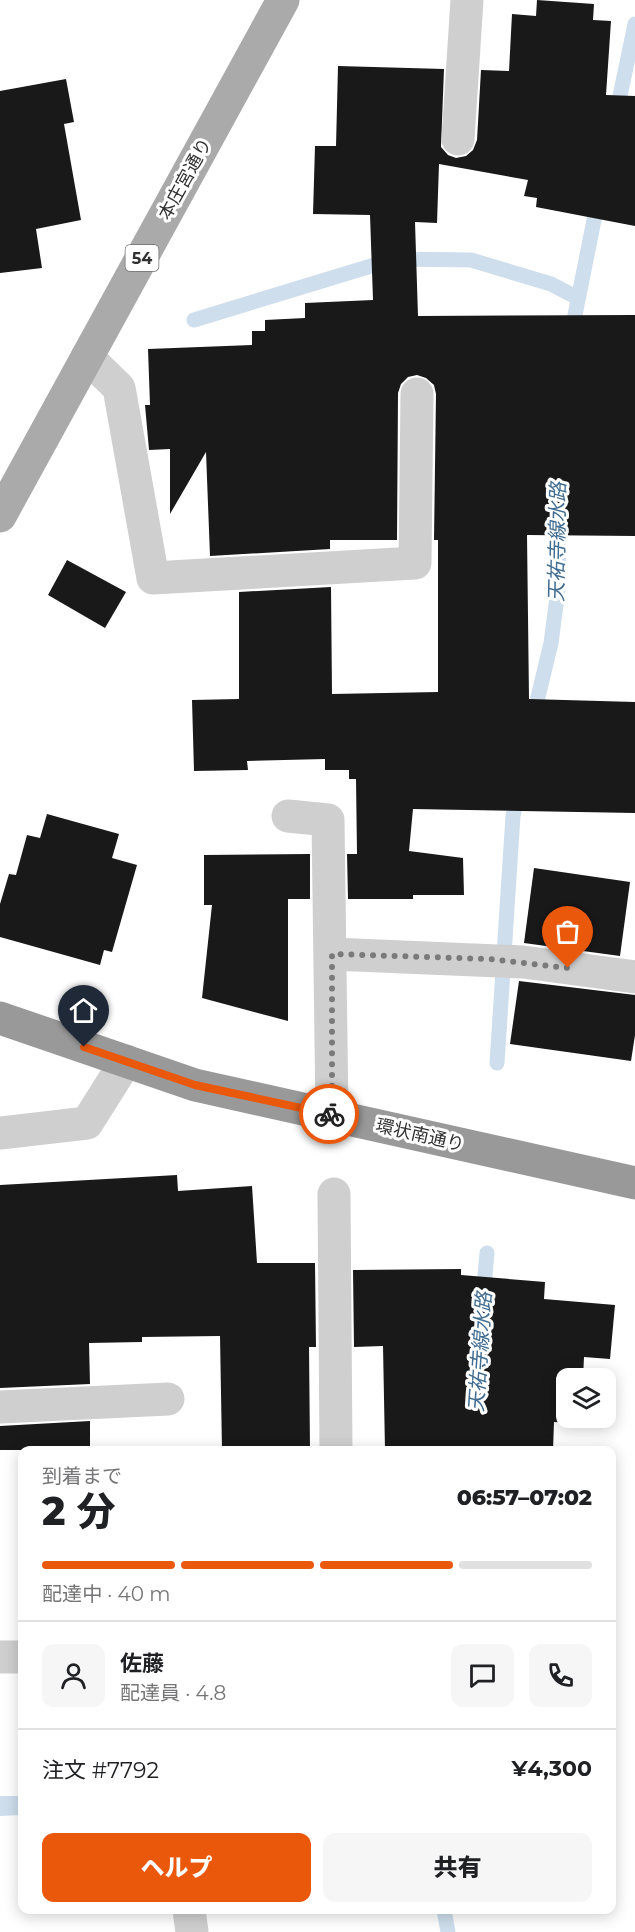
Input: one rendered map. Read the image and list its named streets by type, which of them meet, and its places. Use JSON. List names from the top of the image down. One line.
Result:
{"streets":{"highway":["環状南通り"],"main road":["本庄宮通り","54"]},"water":["天祐寺線水路"],"page":{"heading":["2 分","到着まで","06:57–07:02"],"panel":["佐藤","配達員 · 4.8","注文 #7792","¥4,300"],"bar":"配達中 · 40 m","buttons":["ヘルプ","共有"]}}
